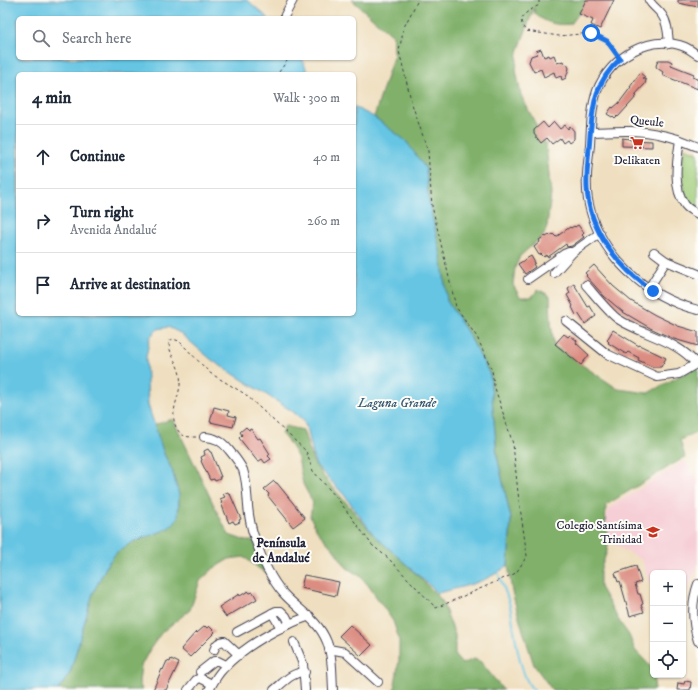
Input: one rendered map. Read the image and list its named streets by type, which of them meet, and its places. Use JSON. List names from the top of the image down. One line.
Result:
{"streets":{"street":["Queule"]},"districts":["Península de Andalué"],"water":["Laguna Grande"],"places":{"supermarket":["Delikaten"],"school or university":["Colegio Santísima Trinidad"]},"page":{"search":"Search here","heading":["4 min","Walk · 300 m"],"list":[["Continue","40 m"],["Turn right","Avenida Andalué","260 m"],"Arrive at destination"],"map_buttons":["+","−"]}}
